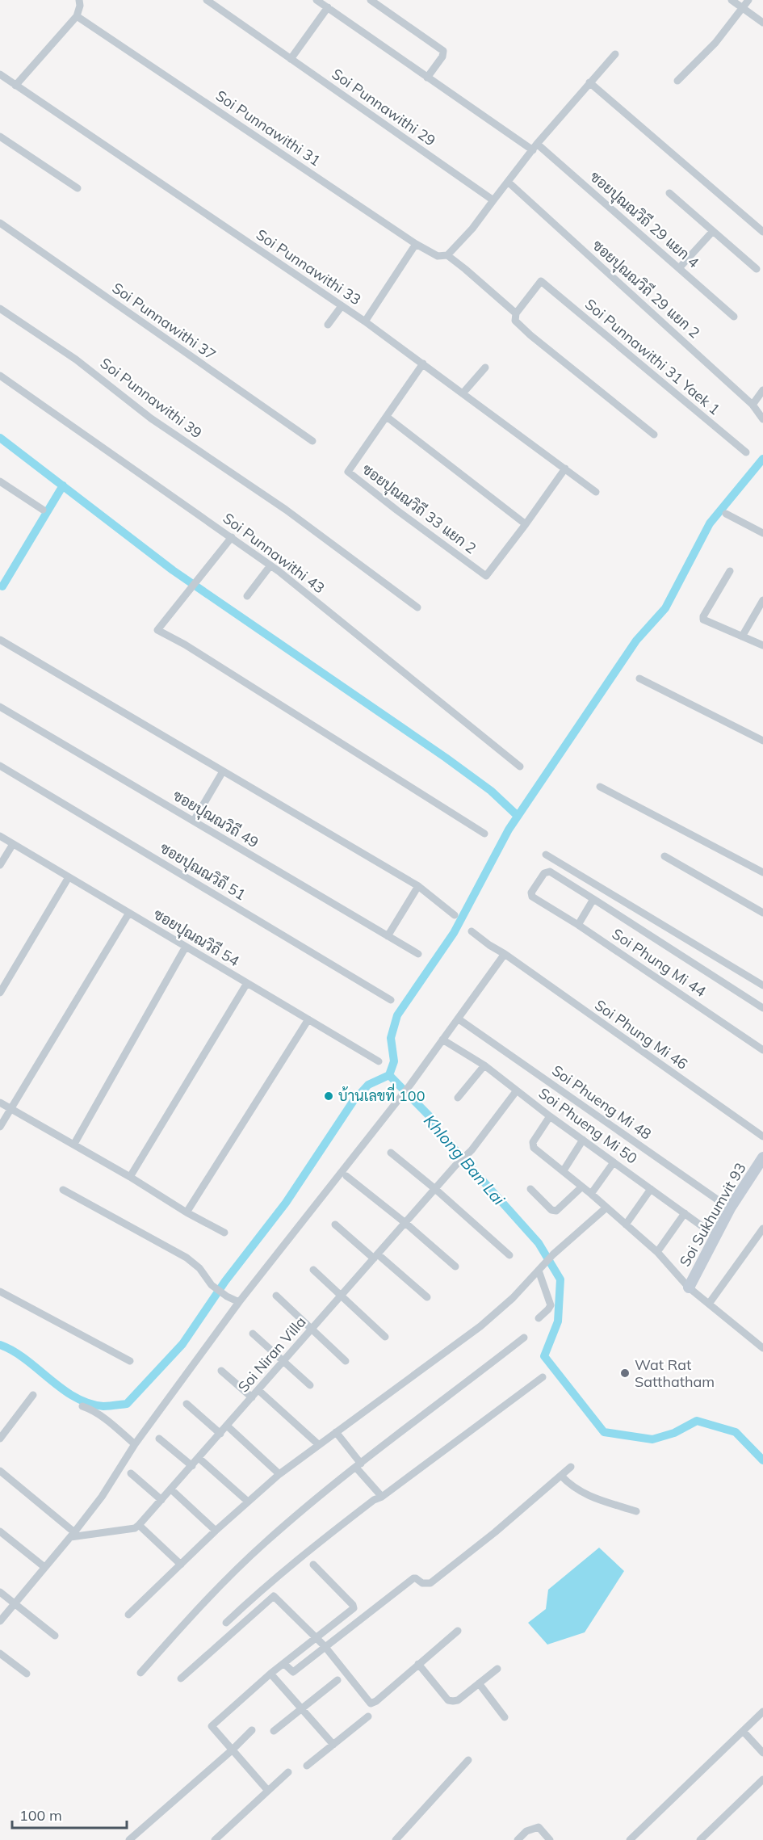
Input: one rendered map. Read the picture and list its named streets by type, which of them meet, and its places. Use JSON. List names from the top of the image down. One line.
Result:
{"streets":{"street":["Soi Punnawithi 29","Soi Punnawithi 31","ซอยปุณณวิถี 29 แยก 4","Soi Punnawithi 33","ซอยปุณณวิถี 29 แยก 2","Soi Punnawithi 37","Soi Punnawithi 31 Yaek 1","Soi Punnawithi 39","ซอยปุณณวิถี 33 แยก 2","Soi Punnawithi 43","ซอยปุณณวิถี 49","ซอยปุณณวิถี 51","ซอยปุณณวิถี 54","Soi Phung Mi 44","Soi Phung Mi 46","Soi Phueng Mi 48","Soi Phueng Mi 50","Soi Sukhumvit 93","Soi Niran Villa"]},"crossings":[["Soi Punnawithi 31","Soi Punnawithi 31 Yaek 1"],["Soi Punnawithi 33","ซอยปุณณวิถี 33 แยก 2"],["Soi Phueng Mi 48","Soi Sukhumvit 93"],["Soi Phueng Mi 50","Soi Sukhumvit 93"],["Soi Phueng Mi 50","Soi Niran Villa"]],"water":["Khlong Ban Lai"],"places":["บ้านเลขที่ 100","Wat Rat Satthatham"],"scale_bar":"100 m"}
